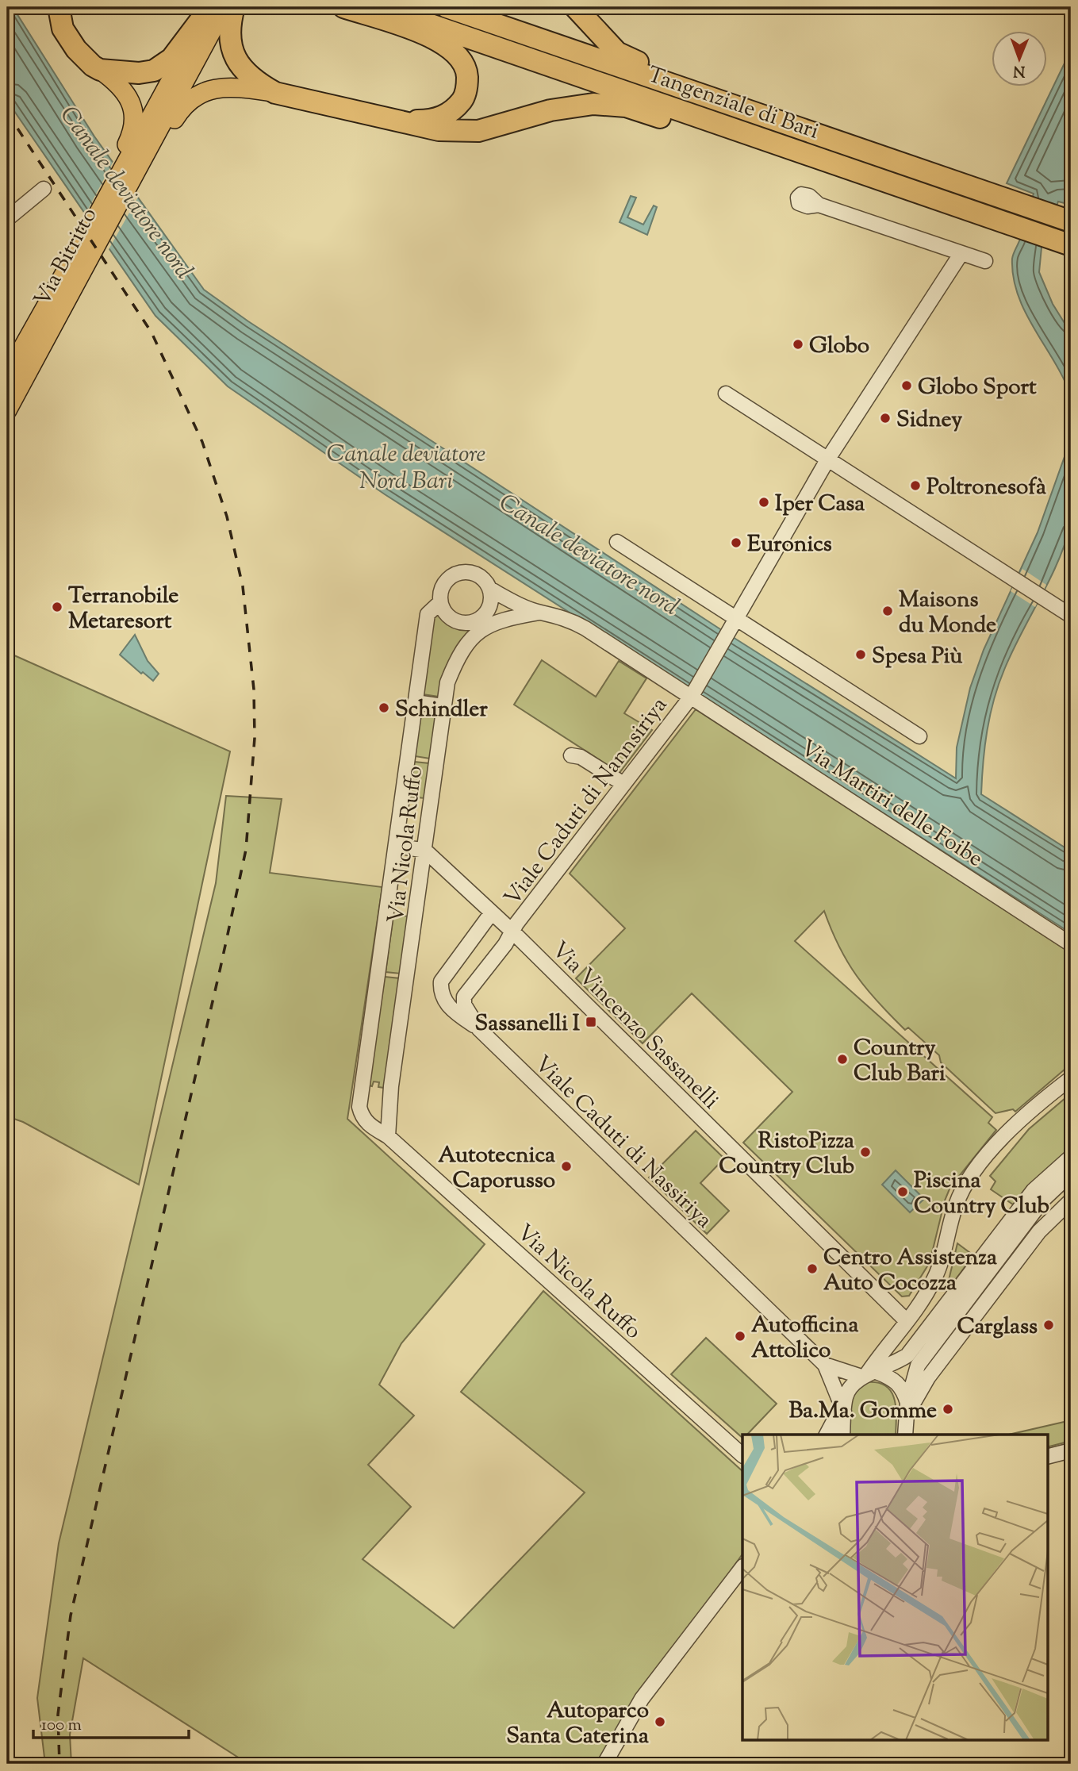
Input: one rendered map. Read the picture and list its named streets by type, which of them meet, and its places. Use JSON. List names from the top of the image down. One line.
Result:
{"streets":{"highway":["Tangenziale di Bari"],"main road":["Via Bitritto"],"street":["Viale Caduti di Nannsiriya","Via Martiri delle Foibe","Via Nicola Ruffo","Via Vincenzo Sassanelli","Viale Caduti di Nassiriya"]},"crossings":[["Viale Caduti di Nannsiriya","Via Martiri delle Foibe"],["Viale Caduti di Nannsiriya","Via Vincenzo Sassanelli"],["Viale Caduti di Nannsiriya","Viale Caduti di Nassiriya"],["Via Martiri delle Foibe","Via Nicola Ruffo"],["Via Nicola Ruffo","Via Vincenzo Sassanelli"],["Via Vincenzo Sassanelli","Viale Caduti di Nassiriya"]],"water":["Canale deviatore nord","Canale deviatore Nord Bari"],"places":{"other":["Globo","Globo Sport","Sidney","Poltronesofà","Iper Casa","Euronics","Terranobile Metaresort","Maisons du Monde","Spesa Più","Schindler","Country Club Bari","RistoPizza Country Club","Autotecnica Caporusso","Piscina Country Club","Centro Assistenza Auto Cocozza","Carglass","Autofficina Attolico","Ba.Ma. Gomme","Autoparco Santa Caterina"],"transit":["Sassanelli I"]},"scale_bar":"100 m","north":"bottom"}
